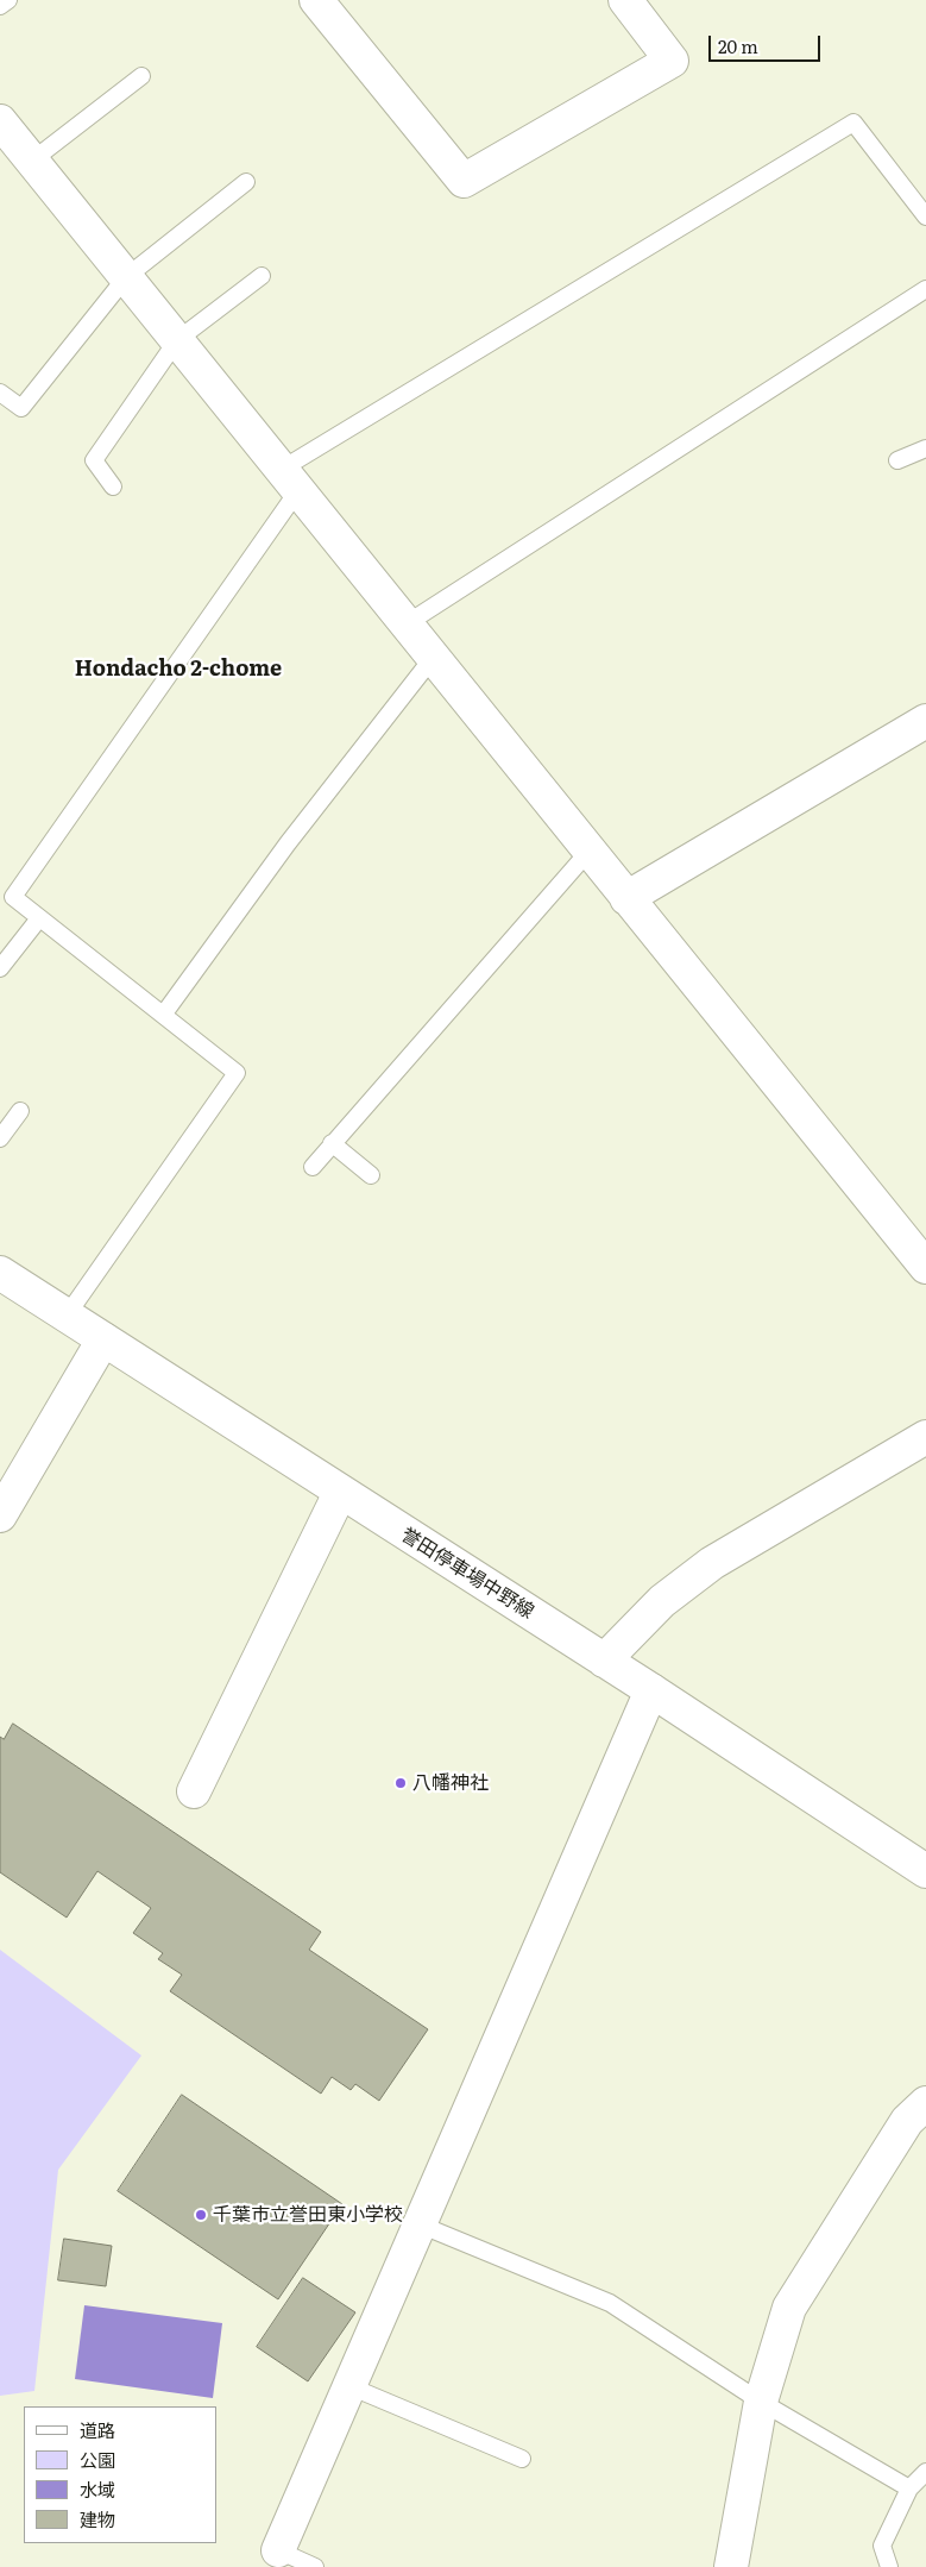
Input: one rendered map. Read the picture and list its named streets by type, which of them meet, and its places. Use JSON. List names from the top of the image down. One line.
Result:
{"streets":{"street":["誉田停車場中野線"]},"districts":["Hondacho 2-chome"],"places":["八幡神社","千葉市立誉田東小学校"],"legend":["道路","公園","水域","建物"],"scale_bar":"20 m"}
